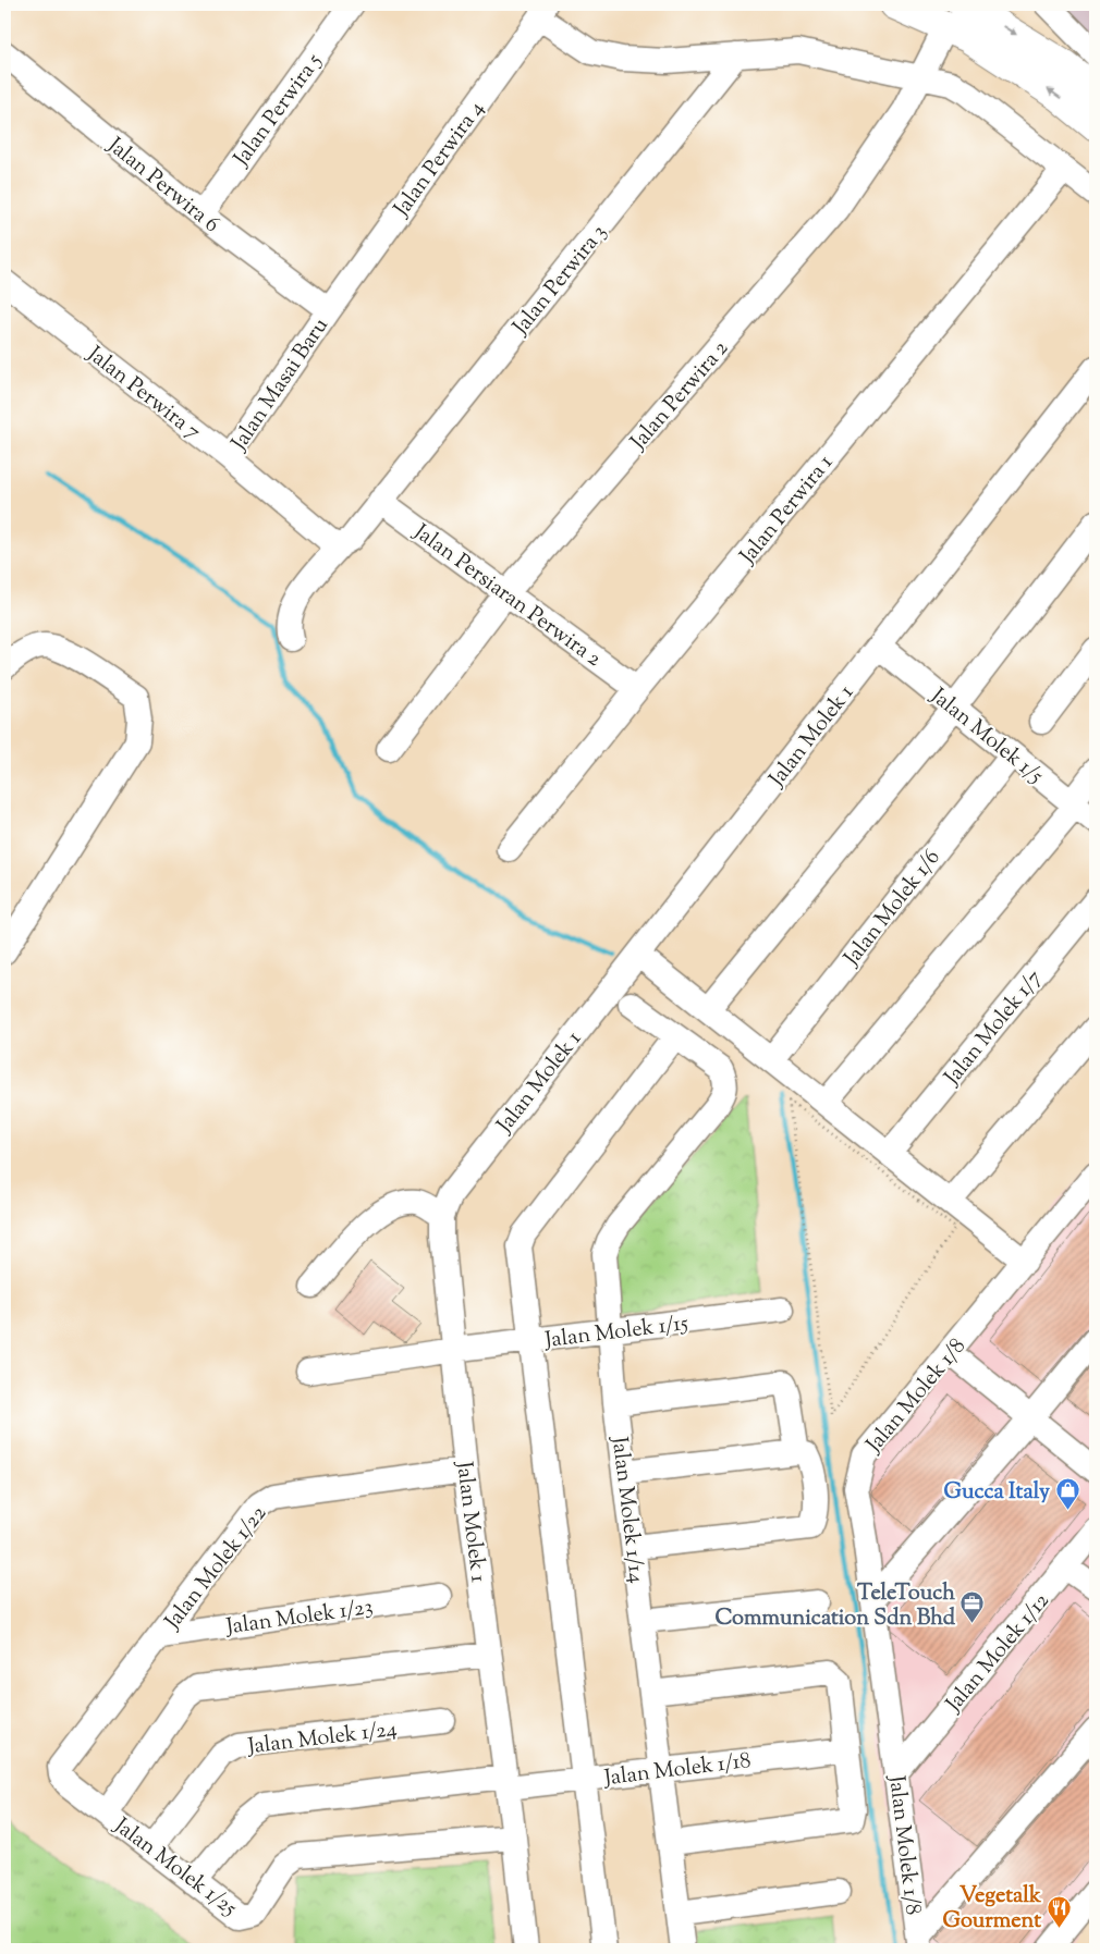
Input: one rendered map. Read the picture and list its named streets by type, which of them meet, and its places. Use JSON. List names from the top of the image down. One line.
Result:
{"streets":{"street":["Jalan Perwira 5","Jalan Perwira 4","Jalan Perwira 6","Jalan Perwira 3","Jalan Masai Baru","Jalan Perwira 7","Jalan Perwira 2","Jalan Perwira 1","Jalan Persiaran Perwira 2","Jalan Molek 1","Jalan Molek 1/5","Jalan Molek 1/6","Jalan Molek 1/7","Jalan Molek 1/15","Jalan Molek 1/8","Jalan Molek 1/14","Jalan Molek 1/22","Jalan Molek 1/23","Jalan Molek 1/12","Jalan Molek 1/24","Jalan Molek 1/18","Jalan Molek 1/25"]},"crossings":[["Jalan Perwira 5","Jalan Perwira 6"],["Jalan Perwira 4","Jalan Perwira 6"],["Jalan Perwira 4","Jalan Masai Baru"],["Jalan Perwira 6","Jalan Masai Baru"],["Jalan Perwira 3","Jalan Persiaran Perwira 2"],["Jalan Masai Baru","Jalan Perwira 7"],["Jalan Perwira 2","Jalan Persiaran Perwira 2"],["Jalan Perwira 1","Jalan Persiaran Perwira 2"],["Jalan Molek 1","Jalan Molek 1/5"],["Jalan Molek 1","Jalan Molek 1/15"],["Jalan Molek 1","Jalan Molek 1/22"],["Jalan Molek 1","Jalan Molek 1/18"],["Jalan Molek 1","Jalan Molek 1/25"],["Jalan Molek 1/5","Jalan Molek 1/6"],["Jalan Molek 1/15","Jalan Molek 1/14"],["Jalan Molek 1/8","Jalan Molek 1/12"],["Jalan Molek 1/14","Jalan Molek 1/18"],["Jalan Molek 1/22","Jalan Molek 1/23"],["Jalan Molek 1/22","Jalan Molek 1/25"],["Jalan Molek 1/24","Jalan Molek 1/25"],["Jalan Molek 1/18","Jalan Molek 1/25"]],"places":{"shop":["Gucca Italy"],"office":["TeleTouch Communication Sdn Bhd"],"restaurant":["Vegetalk Gourment"]}}
